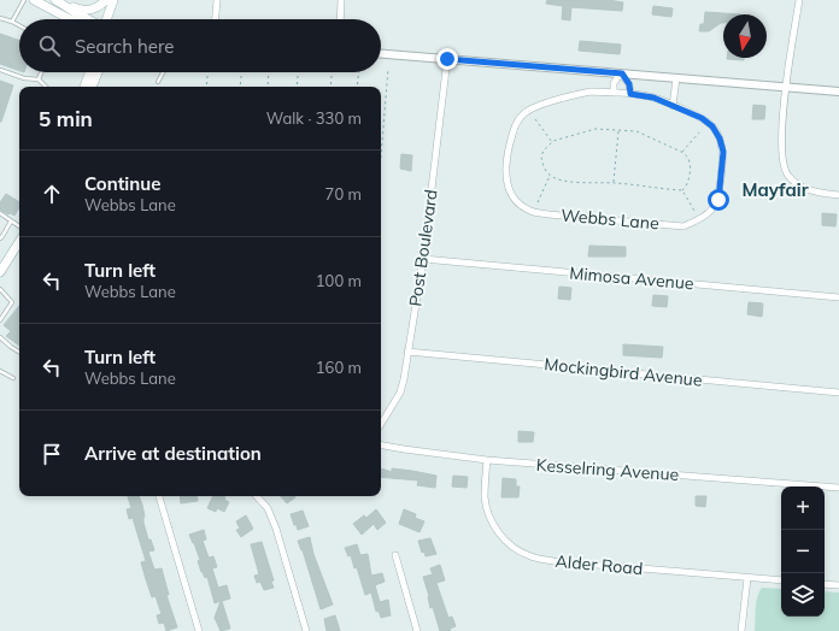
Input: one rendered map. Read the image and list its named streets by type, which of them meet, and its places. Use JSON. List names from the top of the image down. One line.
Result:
{"streets":{"street":["Webbs Lane","Post Boulevard","Mimosa Avenue","Mockingbird Avenue","Kesselring Avenue","Alder Road"]},"crossings":[["Post Boulevard","Mimosa Avenue"],["Post Boulevard","Mockingbird Avenue"],["Kesselring Avenue","Alder Road"]],"districts":["Mayfair"],"north":"bottom","page":{"search":"Search here","heading":["5 min","Walk · 330 m"],"list":[["Continue","Webbs Lane","70 m"],["Turn left","Webbs Lane","100 m"],["Turn left","Webbs Lane","160 m"],"Arrive at destination"],"map_buttons":["+","−"]}}
